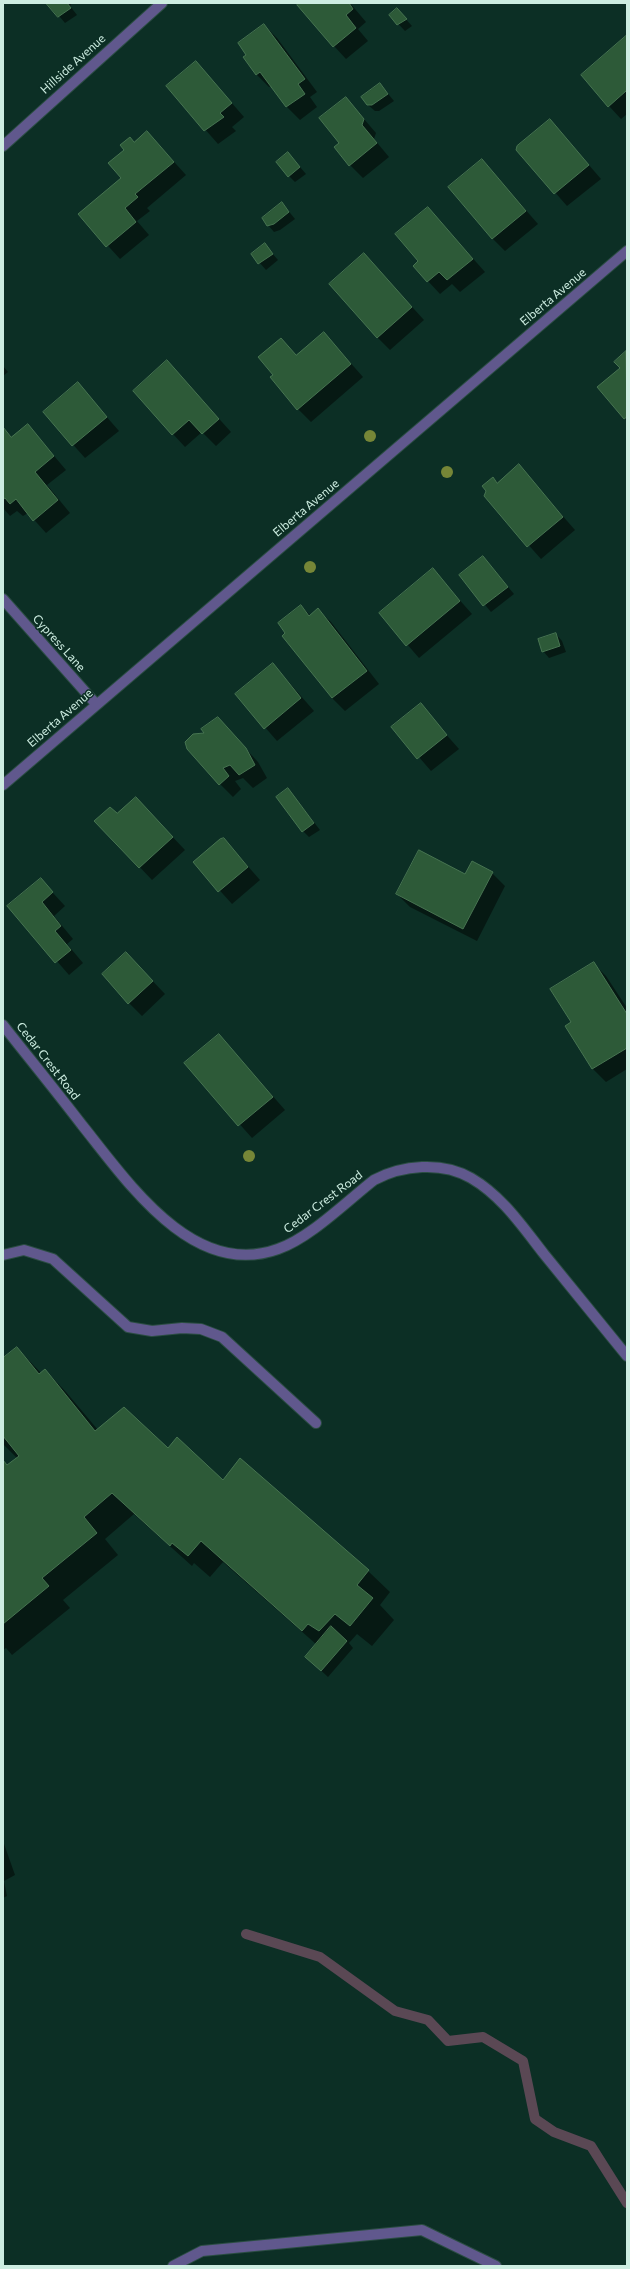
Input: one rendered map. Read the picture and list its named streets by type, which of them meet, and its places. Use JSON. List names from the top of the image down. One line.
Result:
{"streets":{"street":["Hillside Avenue","Elberta Avenue","Cypress Lane","Cedar Crest Road"]},"crossings":[["Elberta Avenue","Cypress Lane"]]}
